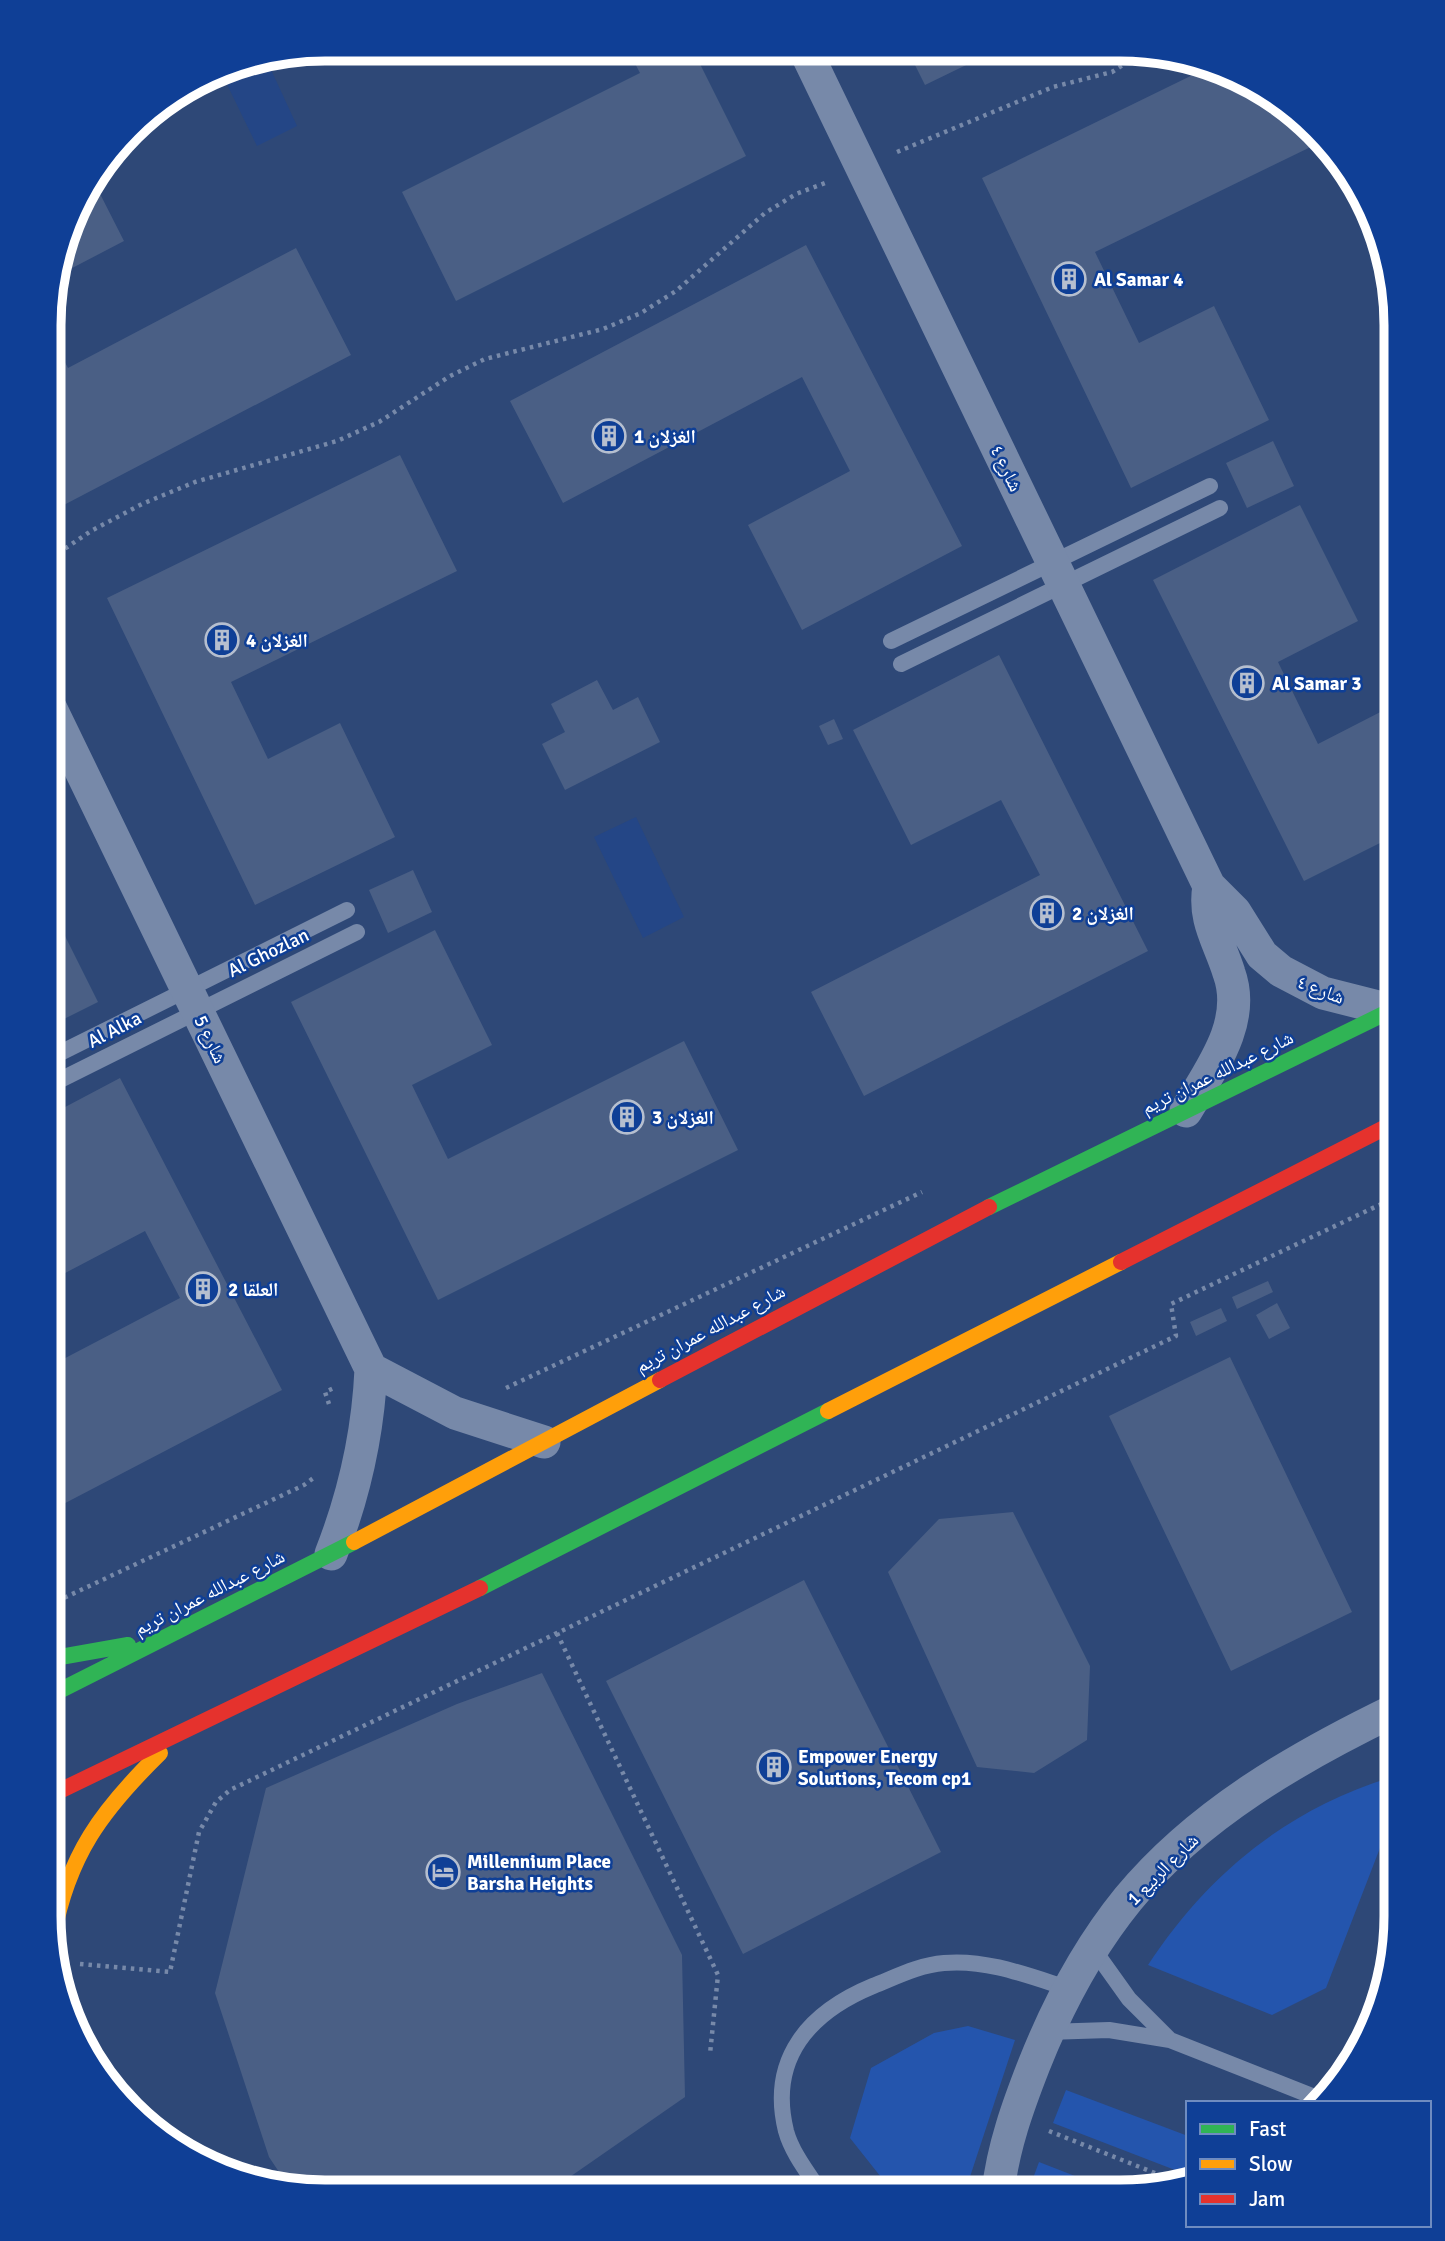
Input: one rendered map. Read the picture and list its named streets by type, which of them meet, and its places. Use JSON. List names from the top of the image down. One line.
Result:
{"streets":{"main road":["شارع عبدالله عمران تريم"],"street":["شارع ٤","شارع 5","شارع الربيع 1"],"lane":["Al Ghozlan","Al Alka"]},"crossings":[["شارع ٤","شارع عبدالله عمران تريم"],["Al Ghozlan","Al Alka"],["Al Ghozlan","شارع 5"],["Al Alka","شارع 5"],["شارع 5","شارع عبدالله عمران تريم"]],"places":{"building":["Al Samar 4","الغزلان 1","الغزلان 4","Al Samar 3","الغزلان 2","الغزلان 3","العلقا 2","Empower Energy Solutions, Tecom cp1"],"hotel":["Millennium Place Barsha Heights"]},"legend":["Fast","Slow","Jam"]}
